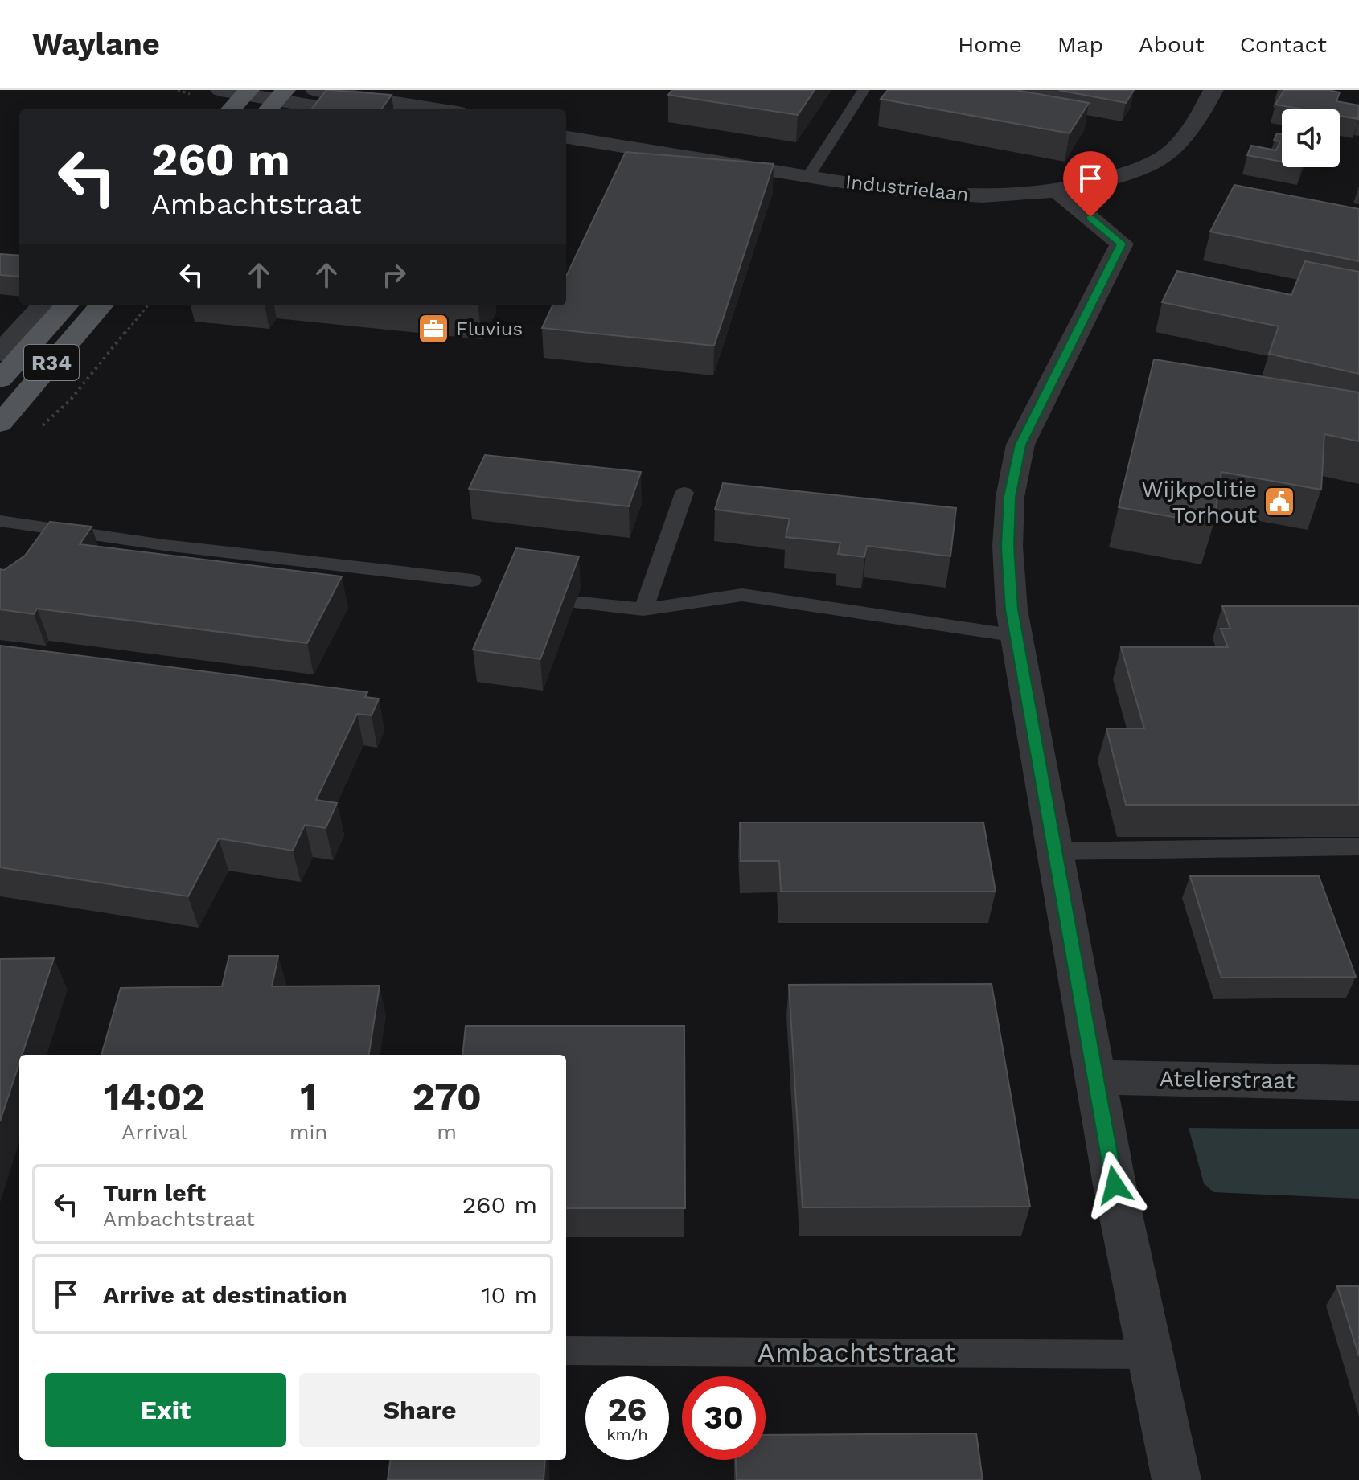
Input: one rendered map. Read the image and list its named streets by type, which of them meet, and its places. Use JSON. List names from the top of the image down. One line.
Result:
{"streets":{"main road":["R34"],"street":["Industrielaan","Atelierstraat"],"lane":["Ambachtstraat"]},"places":{"office":["Fluvius"],"public building":["Wijkpolitie Torhout"]},"page":{"header":"Waylane","nav":["Home","Map","About","Contact"],"turn":["260 m","Ambachtstraat"],"eta":["14:02","Arrival","1","min","270","m"],"list":[{"name":"Turn left","note":"Ambachtstraat","value":"260 m"},{"name":"Arrive at destination","value":"10 m"}],"buttons":["Exit","Share"],"speed":"26 km/h","limit":"30"}}
